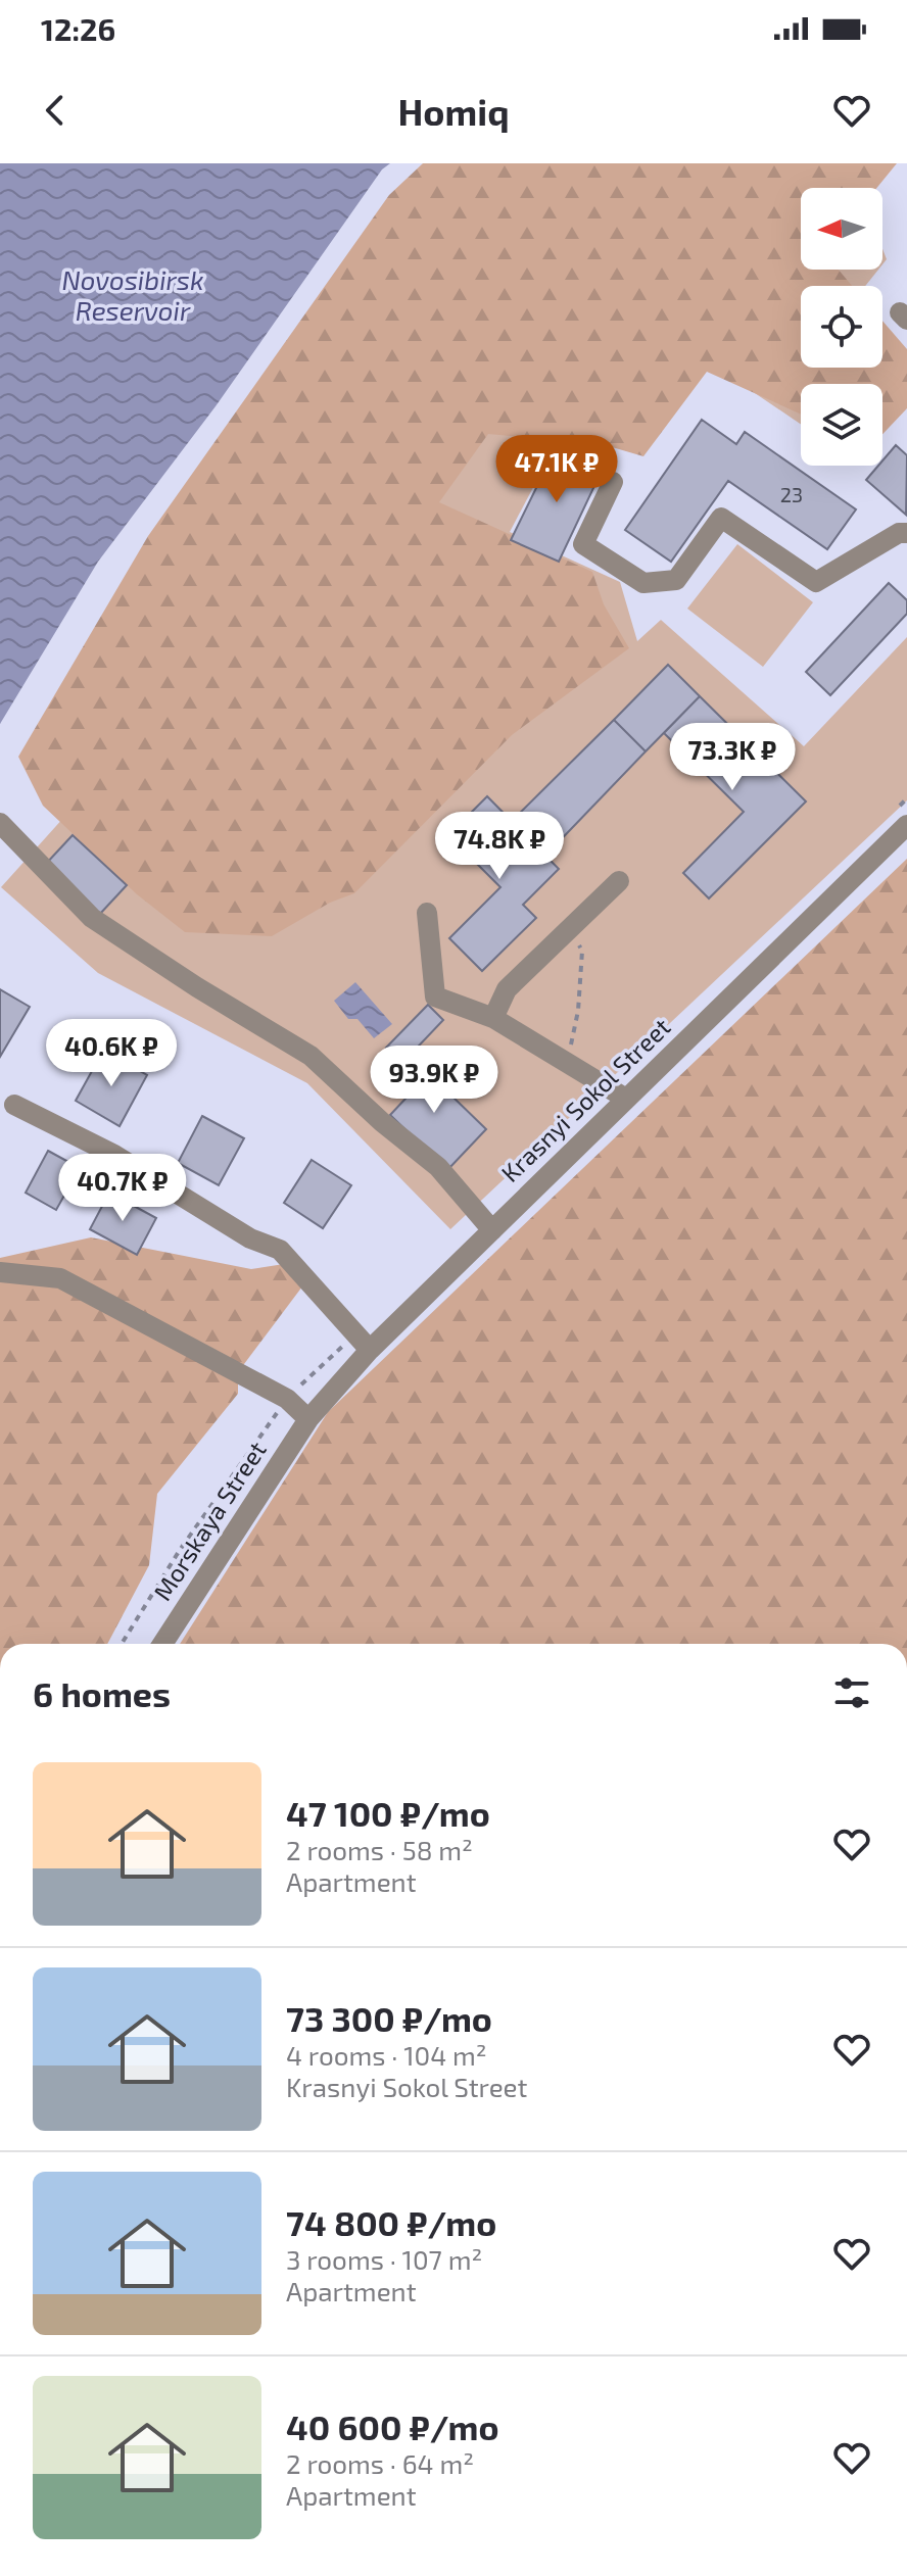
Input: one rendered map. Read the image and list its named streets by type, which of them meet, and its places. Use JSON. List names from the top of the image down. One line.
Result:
{"streets":{"street":["Krasnyi Sokol Street","Morskaya Street"]},"crossings":[["Krasnyi Sokol Street","Morskaya Street"]],"water":["Novosibirsk Reservoir"],"house_numbers":["23"],"north":"left","page":{"status":"12:26","header":"Homiq","price":["47.1K ₽","73.3K ₽","74.8K ₽","40.6K ₽","93.9K ₽","40.7K ₽"],"heading":"6 homes","list":[{"name":"47 100 ₽/mo","note":"2 rooms · 58 m² · Apartment"},{"name":"73 300 ₽/mo","note":"4 rooms · 104 m² · Krasnyi Sokol Street"},{"name":"74 800 ₽/mo","note":"3 rooms · 107 m² · Apartment"},{"name":"40 600 ₽/mo","note":"2 rooms · 64 m² · Apartment"}]}}
